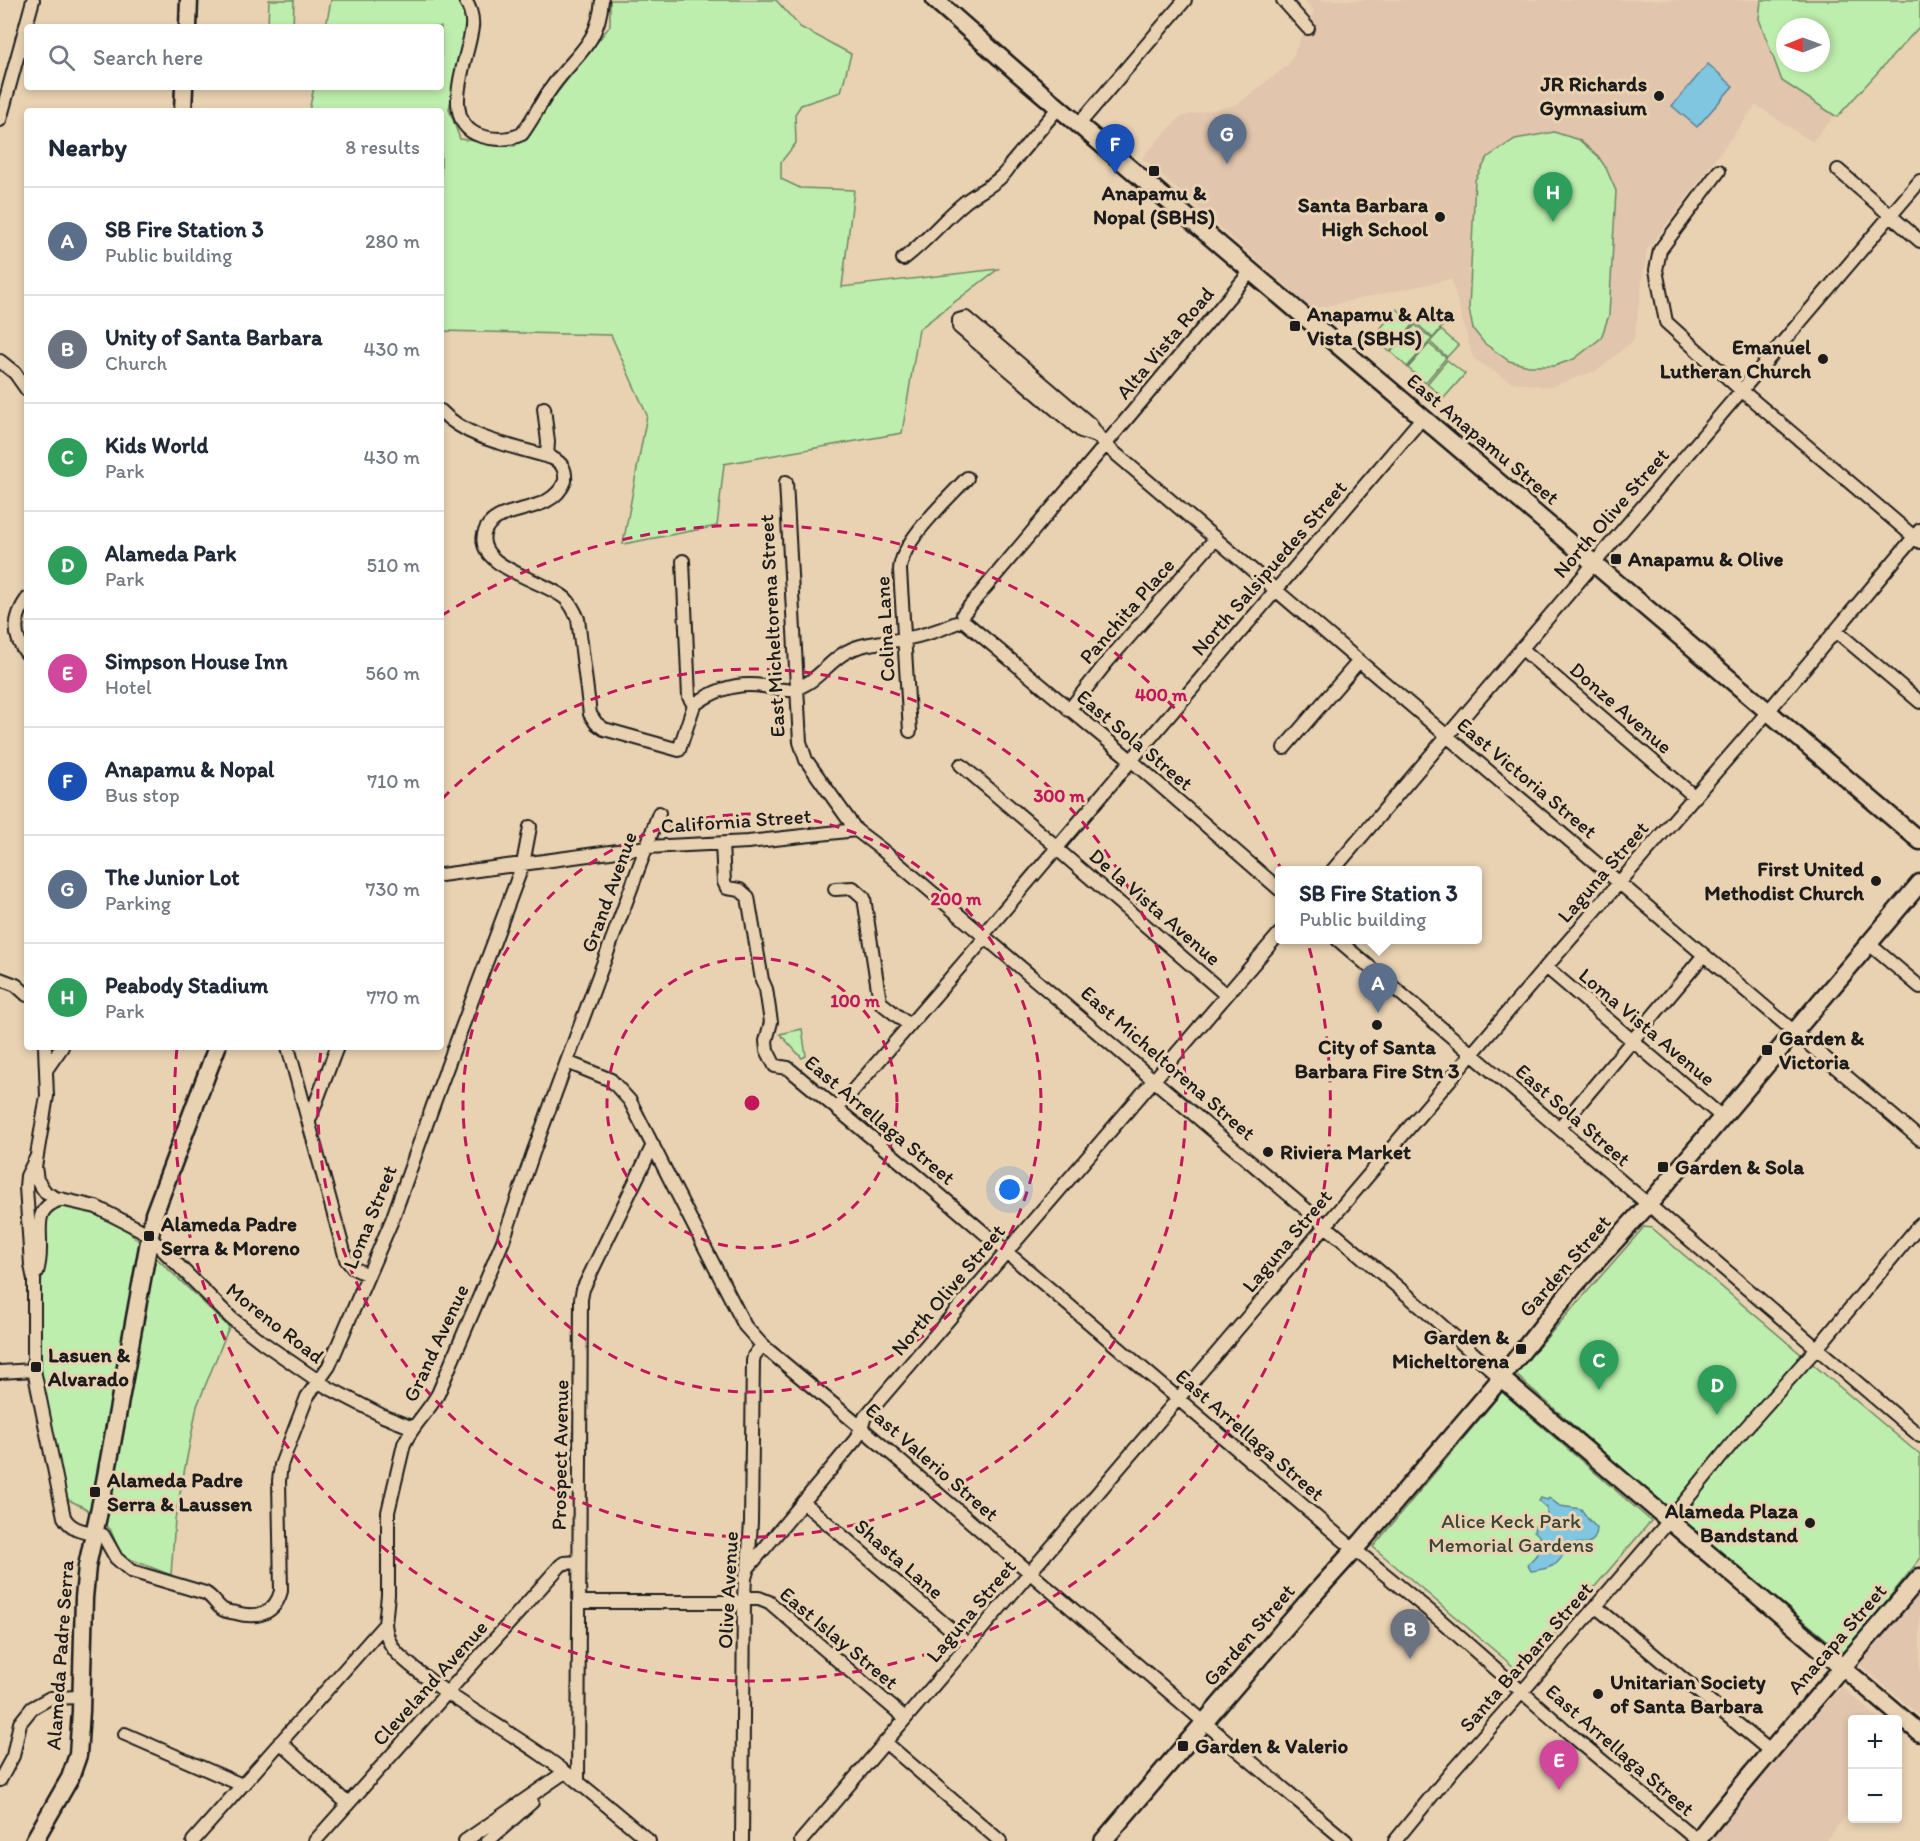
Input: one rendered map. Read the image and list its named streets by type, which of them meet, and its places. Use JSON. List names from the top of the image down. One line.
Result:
{"streets":{"street":["Alta Vista Road","East Anapamu Street","North Olive Street","North Salsipuedes Street","Panchita Place","East Micheltorena Street","Colina Lane","Donze Avenue","East Sola Street","East Victoria Street","California Street","Laguna Street","Grand Avenue","De la Vista Avenue","Loma Vista Avenue","East Arrellaga Street","Loma Street","Garden Street","Moreno Road","Prospect Avenue","East Valerio Street","Shasta Lane","Olive Avenue","East Islay Street","Anacapa Street","Alameda Padre Serra","Santa Barbara Street","Cleveland Avenue"]},"crossings":[["Alta Vista Road","East Anapamu Street"],["Alta Vista Road","East Sola Street"],["Alta Vista Road","East Victoria Street"],["East Anapamu Street","North Olive Street"],["East Anapamu Street","North Salsipuedes Street"],["East Anapamu Street","Laguna Street"],["North Olive Street","East Micheltorena Street"],["North Olive Street","Donze Avenue"],["North Olive Street","East Victoria Street"],["North Olive Street","De la Vista Avenue"],["North Olive Street","East Arrellaga Street"],["North Olive Street","East Valerio Street"],["North Olive Street","Shasta Lane"],["North Olive Street","Olive Avenue"],["North Salsipuedes Street","East Micheltorena Street"],["North Salsipuedes Street","East Sola Street"],["North Salsipuedes Street","East Victoria Street"],["North Salsipuedes Street","De la Vista Avenue"],["North Salsipuedes Street","East Arrellaga Street"],["Panchita Place","East Sola Street"],["Panchita Place","East Victoria Street"],["East Micheltorena Street","California Street"],["East Micheltorena Street","Laguna Street"],["East Micheltorena Street","Garden Street"],["East Micheltorena Street","Anacapa Street"],["East Micheltorena Street","Santa Barbara Street"],["Donze Avenue","Laguna Street"],["East Sola Street","Laguna Street"],["East Sola Street","Garden Street"],["East Sola Street","Santa Barbara Street"],["East Victoria Street","Laguna Street"],["East Victoria Street","Garden Street"],["California Street","Grand Avenue"],["California Street","East Arrellaga Street"],["California Street","Loma Street"],["Laguna Street","Loma Vista Avenue"],["Laguna Street","East Arrellaga Street"],["Laguna Street","East Valerio Street"],["Laguna Street","Shasta Lane"],["Laguna Street","East Islay Street"],["Grand Avenue","Moreno Road"],["Grand Avenue","East Valerio Street"],["Loma Vista Avenue","Garden Street"],["East Arrellaga Street","Garden Street"],["East Arrellaga Street","Anacapa Street"],["East Arrellaga Street","Santa Barbara Street"],["Loma Street","Moreno Road"],["Loma Street","Alameda Padre Serra"],["Garden Street","East Valerio Street"],["Moreno Road","Alameda Padre Serra"],["Prospect Avenue","East Valerio Street"],["Prospect Avenue","East Islay Street"],["Prospect Avenue","Cleveland Avenue"],["East Valerio Street","Olive Avenue"],["Olive Avenue","East Islay Street"]],"parks":["Alice Keck Park Memorial Gardens"],"places":{"other":["JR Richards Gymnasium","Santa Barbara High School","Emanuel Lutheran Church","First United Methodist Church","City of Santa Barbara Fire Stn 3","Riviera Market","Alameda Plaza Bandstand","Unitarian Society of Santa Barbara"],"transit":["Anapamu & Nopal (SBHS)","Anapamu & Alta Vista (SBHS)","Anapamu & Olive","Garden & Victoria","Garden & Sola","Alameda Padre Serra & Moreno","Garden & Micheltorena","Lasuen & Alvarado","Alameda Padre Serra & Laussen","Garden & Valerio"]},"north":"left","page":{"search":"Search here","heading":["Nearby","8 results"],"pins":["G","F","H","A","C","D","B","E"],"list":[{"mark":"A","name":"SB Fire Station 3","note":"Public building","value":"280 m"},{"mark":"B","name":"Unity of Santa Barbara","note":"Church","value":"430 m"},{"mark":"C","name":"Kids World","note":"Park","value":"430 m"},{"mark":"D","name":"Alameda Park","note":"Park","value":"510 m"},{"mark":"E","name":"Simpson House Inn","note":"Hotel","value":"560 m"},{"mark":"F","name":"Anapamu & Nopal","note":"Bus stop","value":"710 m"},{"mark":"G","name":"The Junior Lot","note":"Parking","value":"730 m"},{"mark":"H","name":"Peabody Stadium","note":"Park","value":"770 m"}],"popup":["SB Fire Station 3","Public building"],"map_buttons":["+","−"]},"rings":["400 m","300 m","200 m","100 m"]}
